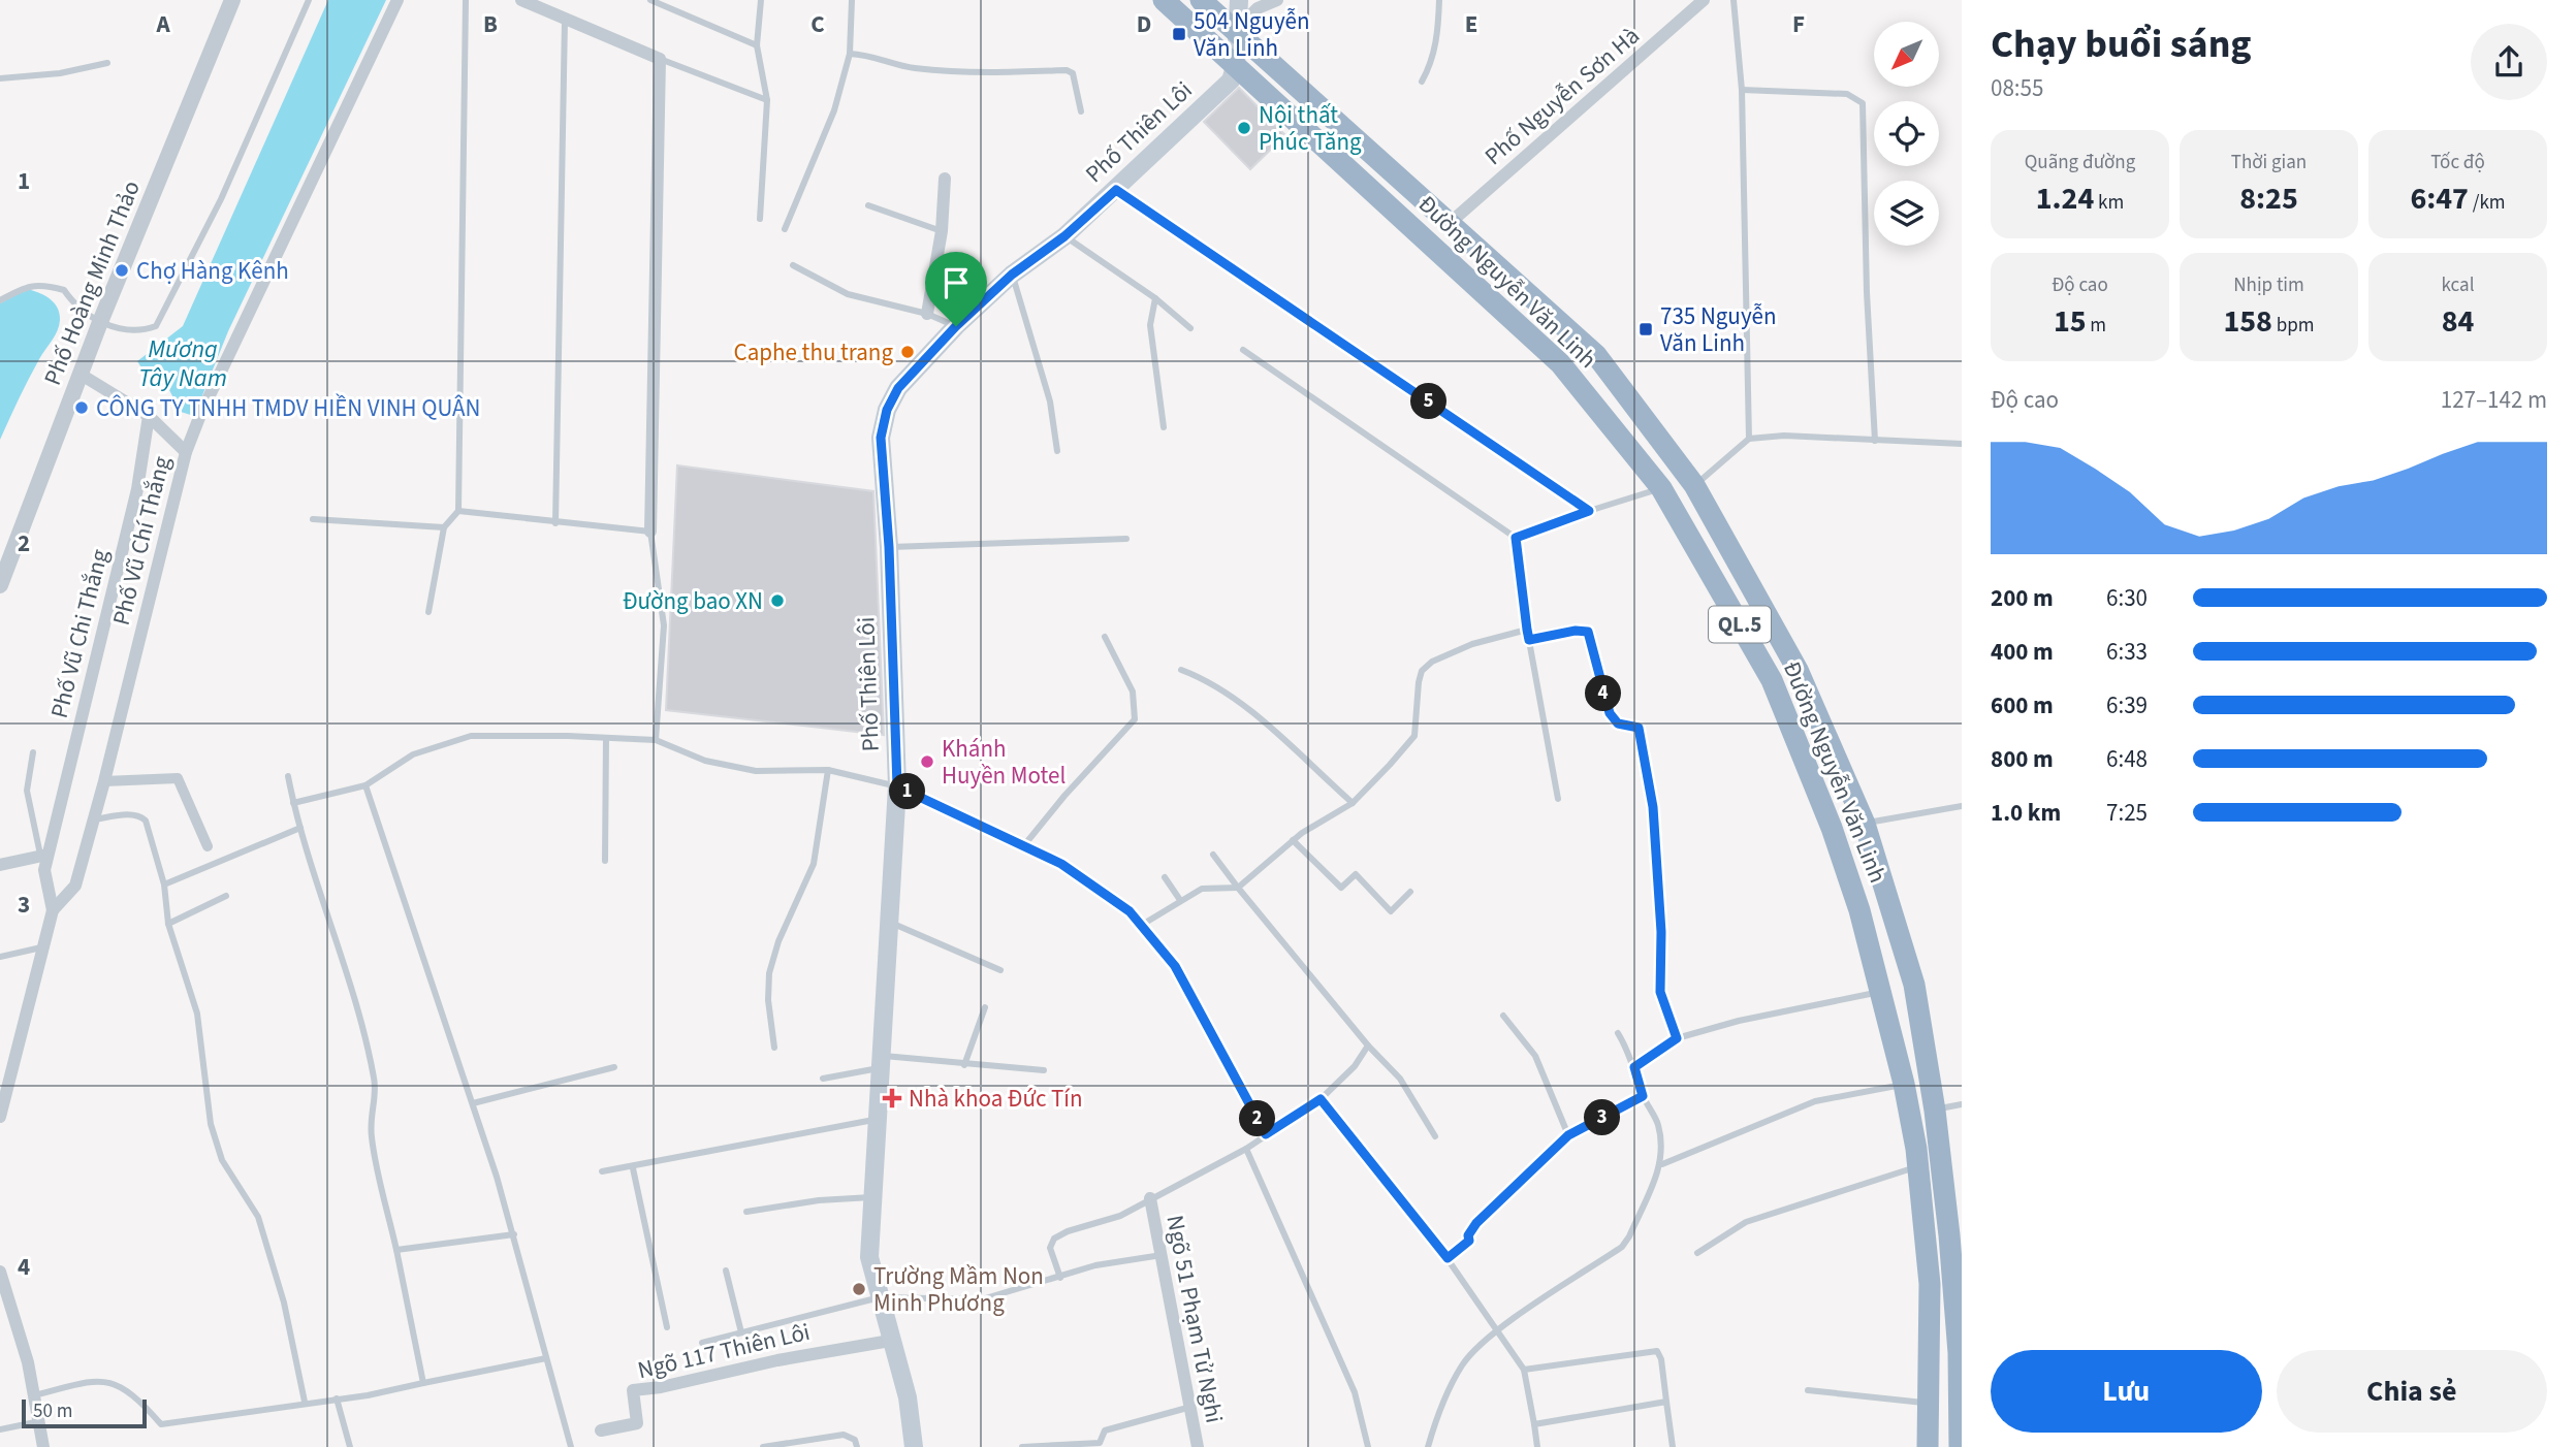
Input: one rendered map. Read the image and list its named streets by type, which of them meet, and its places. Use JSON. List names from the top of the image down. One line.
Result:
{"streets":{"highway":["Đường Nguyễn Văn Linh","QL.5"],"main road":["Phố Thiên Lôi"],"street":["Phố Nguyễn Sơn Hà","Phố Hoàng Minh Thảo","Phố Vũ Chí Thắng","Phố Vũ Chi Thắng","Ngõ 51 Phạm Tử Nghi","Ngõ 117 Thiên Lôi"]},"crossings":[["Phố Nguyễn Sơn Hà","Đường Nguyễn Văn Linh"],["Phố Thiên Lôi","Đường Nguyễn Văn Linh"],["Phố Thiên Lôi","Ngõ 117 Thiên Lôi"],["Phố Vũ Chí Thắng","Phố Vũ Chi Thắng"]],"water":["Mương Tây Nam"],"places":{"transit":["504 Nguyễn Văn Linh","735 Nguyễn Văn Linh"],"other":["Nội thất Phúc Tăng","Chợ Hàng Kênh","Caphe thu trang","CÔNG TY TNHH TMDV HIỀN VINH QUÂN","Đường bao XN","Khánh Huyền Motel","Trường Mầm Non Minh Phương"],"health":["Nhà khoa Đức Tín"]},"scale_bar":"50 m","north":"bottom left","page":{"heading":["Chạy buổi sáng","08:55"],"stats":[["Quãng đường","1.24 km"],["Thời gian","8:25"],["Tốc độ","6:47 /km"],["Độ cao","15 m"],["Nhịp tim","158 bpm"],["kcal","84"]],"chart":["Độ cao","127–142 m"],"pins":["5","4","1","3","2"],"list":[{"name":"200 m","note":"6:30"},{"name":"400 m","note":"6:33"},{"name":"600 m","note":"6:39"},{"name":"800 m","note":"6:48"},{"name":"1.0 km","note":"7:25"}],"buttons":["Lưu","Chia sẻ"],"scale":"50 m"},"grid":{"columns":["A","B","C","D","E","F"],"rows":["1","2","3","4"]}}
